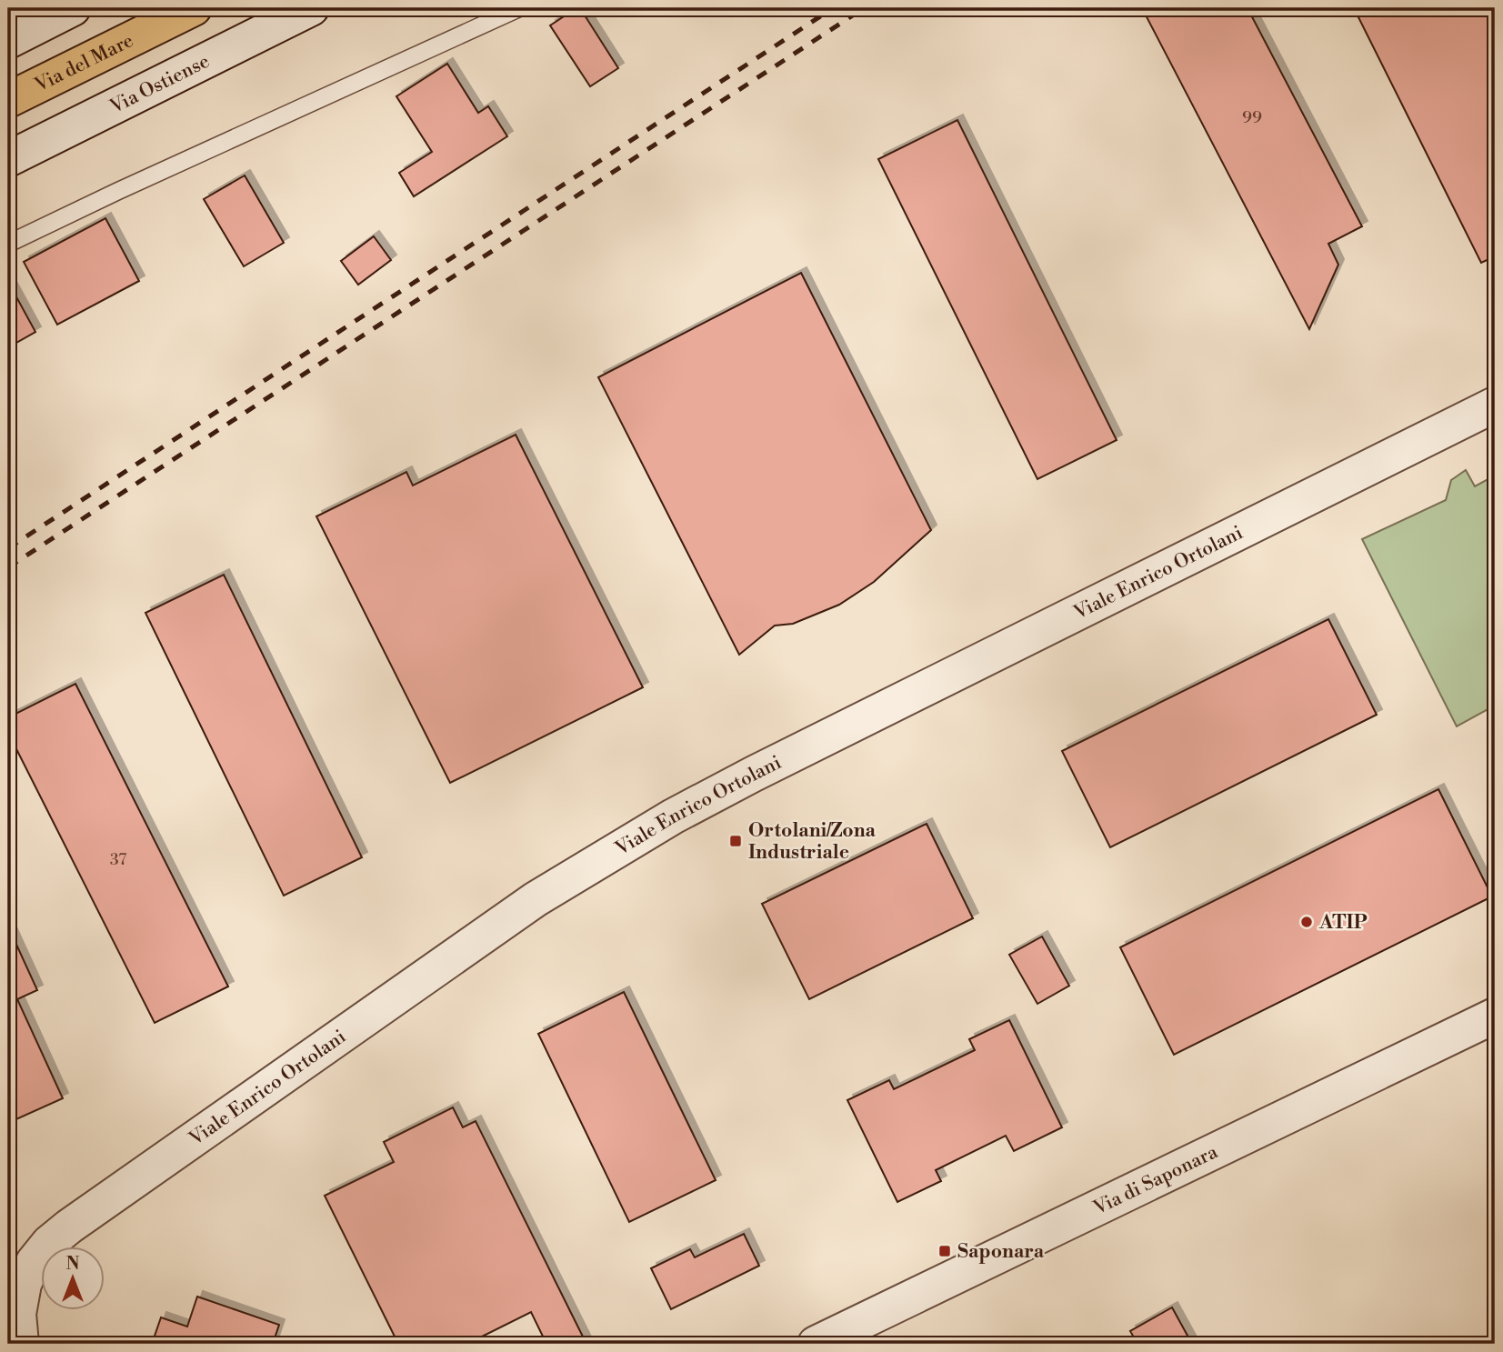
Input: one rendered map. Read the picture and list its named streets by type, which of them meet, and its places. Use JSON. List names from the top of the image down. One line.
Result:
{"streets":{"main road":["Via del Mare"],"street":["Via Ostiense","Viale Enrico Ortolani","Via di Saponara"]},"places":{"transit":["Ortolani/Zona Industriale","Saponara"],"other":["ATIP"]},"house_numbers":["99","37"],"north":"top"}
